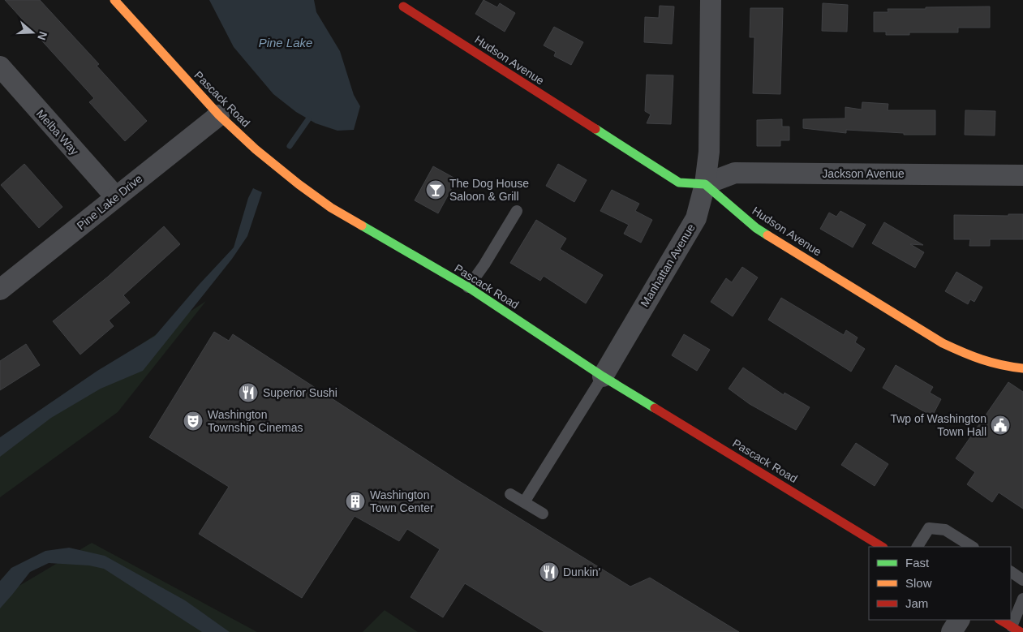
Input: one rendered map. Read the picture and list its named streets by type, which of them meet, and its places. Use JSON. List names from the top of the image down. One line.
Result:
{"streets":{"street":["Hudson Avenue","Pascack Road","Melba Way","Jackson Avenue","Pine Lake Drive","Manhattan Avenue"]},"crossings":[["Hudson Avenue","Jackson Avenue"],["Hudson Avenue","Manhattan Avenue"],["Pascack Road","Pine Lake Drive"],["Pascack Road","Manhattan Avenue"],["Melba Way","Pine Lake Drive"],["Jackson Avenue","Manhattan Avenue"]],"water":["Pine Lake"],"places":{"bar":["The Dog House Saloon & Grill"],"restaurant":["Superior Sushi","Dunkin'"],"theatre":["Washington Township Cinemas"],"public building":["Twp of Washington Town Hall"],"building":["Washington Town Center"]},"legend":["Fast","Slow","Jam"],"north":"right"}
